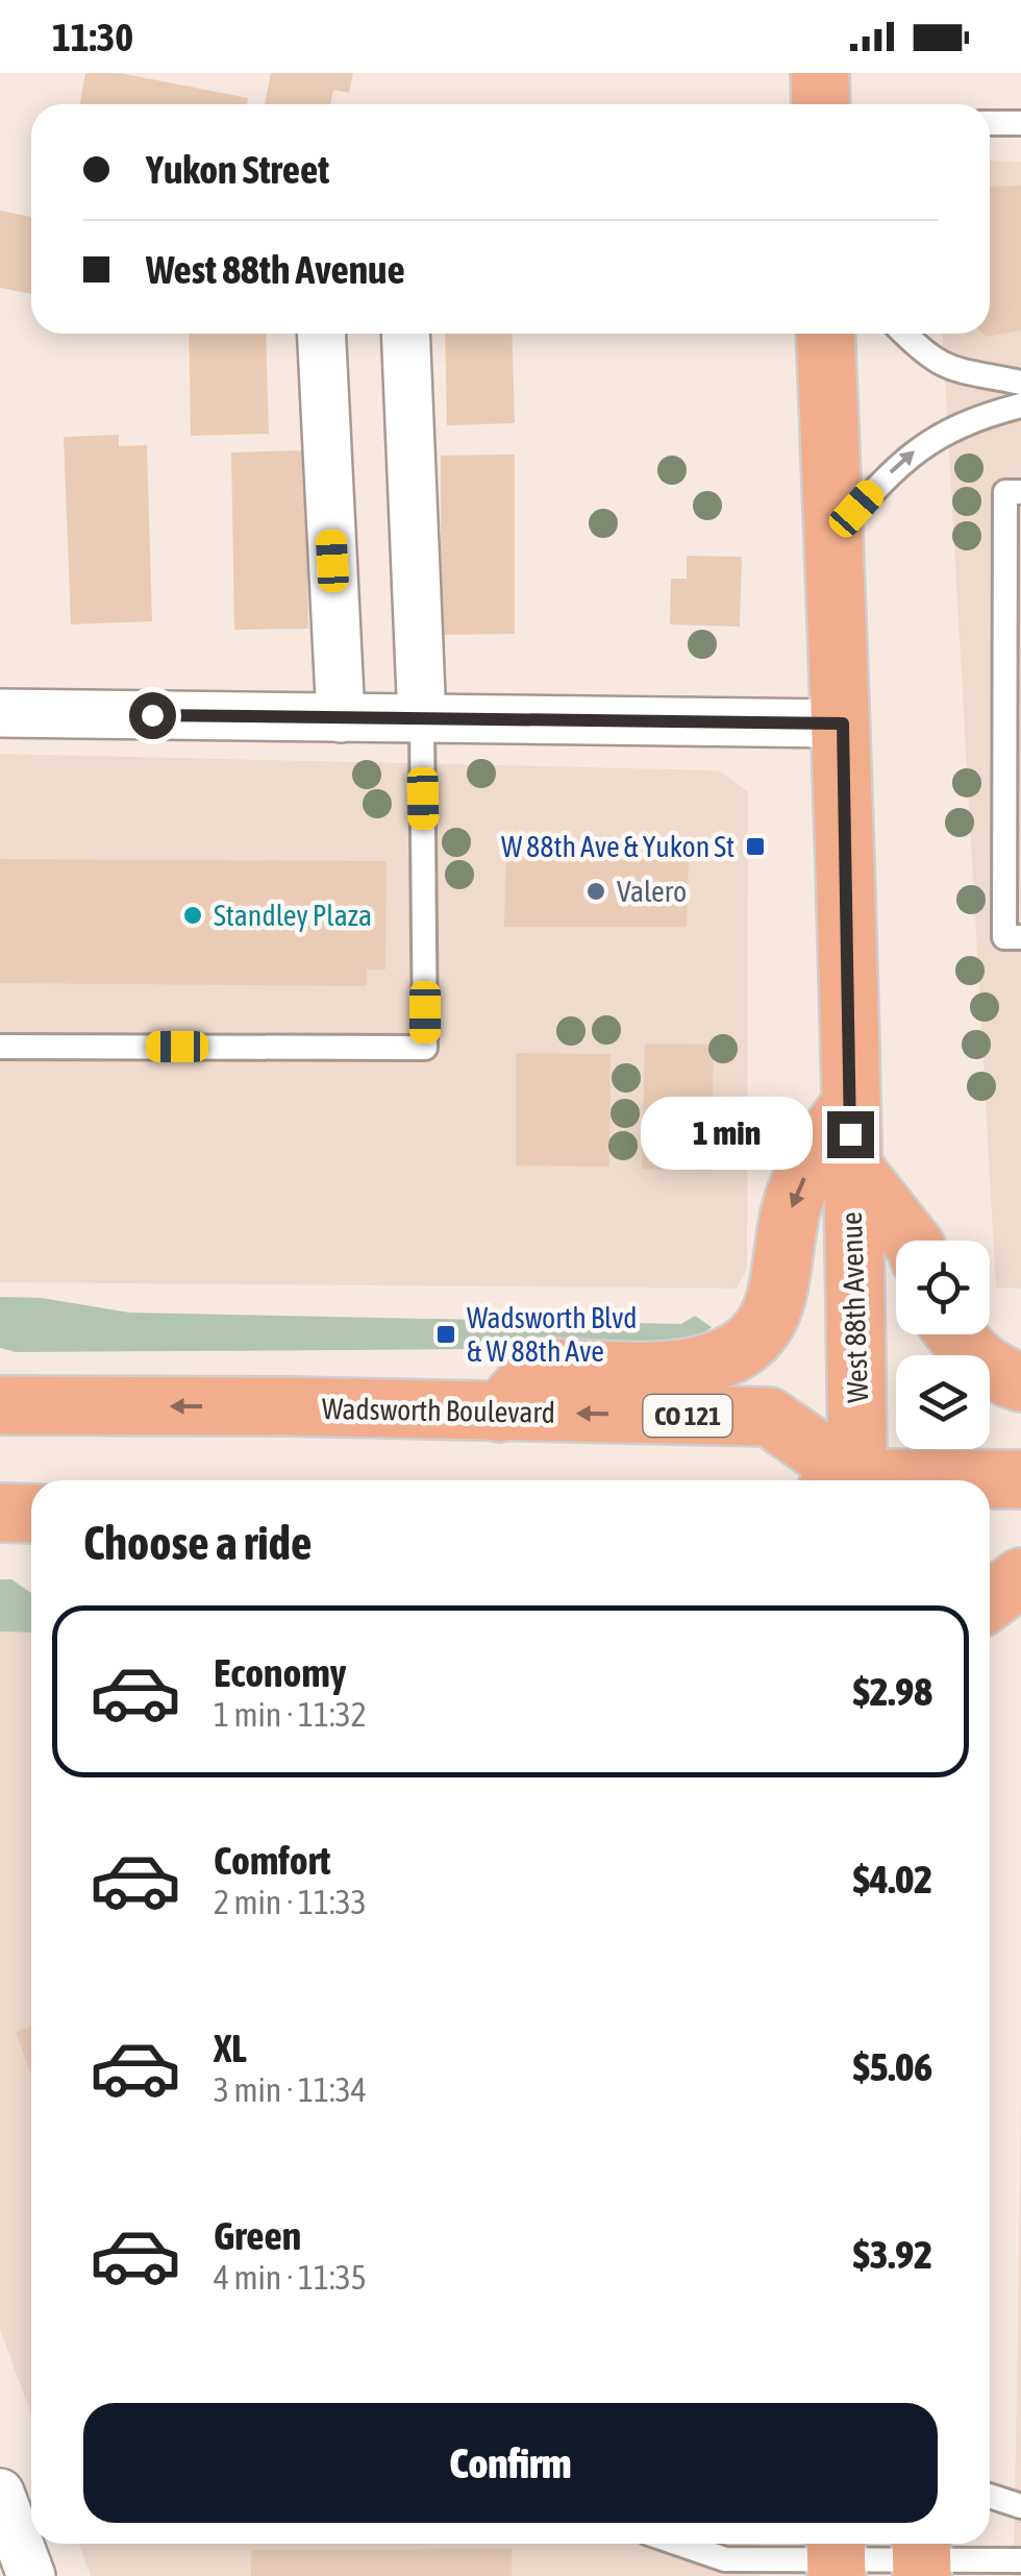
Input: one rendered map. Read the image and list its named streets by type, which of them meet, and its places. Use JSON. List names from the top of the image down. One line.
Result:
{"streets":{"main road":["West 88th Avenue","Wadsworth Boulevard","CO 121"]},"one_way":["Wadsworth Boulevard"],"places":{"transit":["W 88th Ave & Yukon St","Wadsworth Blvd & W 88th Ave"],"other":["Valero","Standley Plaza"]},"page":{"status":"11:30","banner":["Yukon Street","West 88th Avenue"],"bubble":"1 min","heading":"Choose a ride","list":[{"name":"Economy","note":"1 min · 11:32","value":"$2.98"},{"name":"Comfort","note":"2 min · 11:33","value":"$4.02"},{"name":"XL","note":"3 min · 11:34","value":"$5.06"},{"name":"Green","note":"4 min · 11:35","value":"$3.92"}],"buttons":"Confirm"}}
